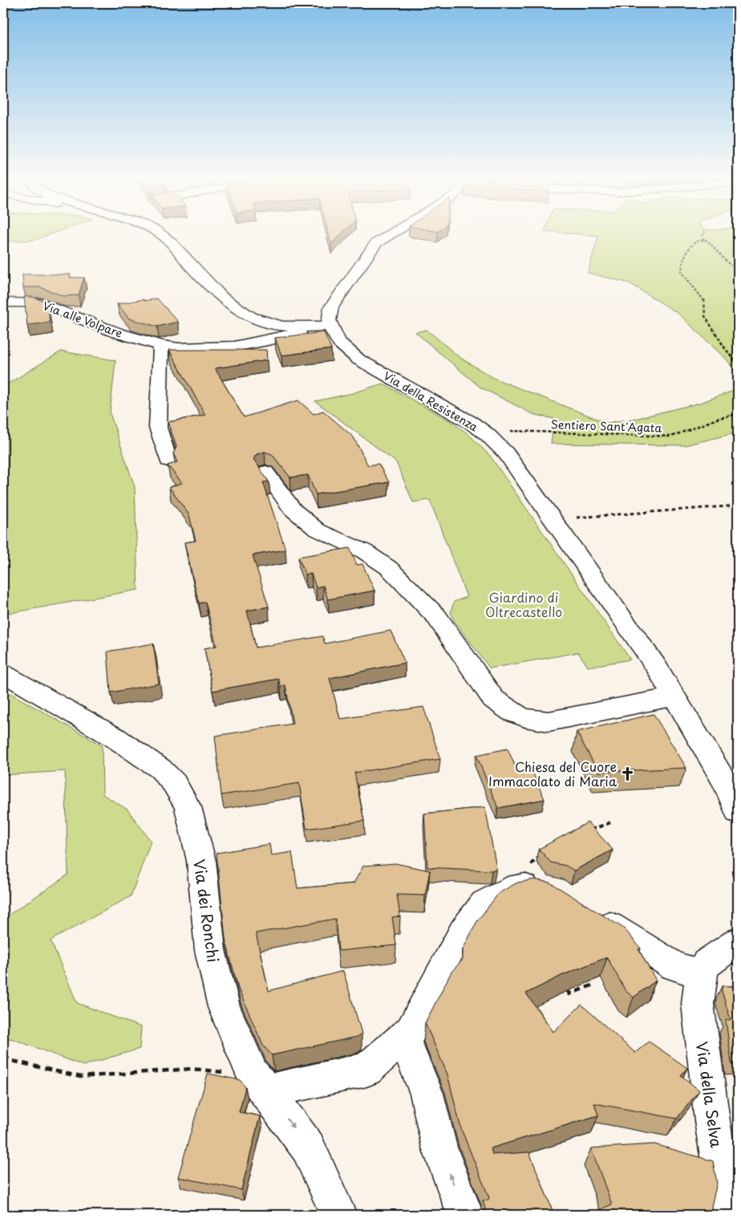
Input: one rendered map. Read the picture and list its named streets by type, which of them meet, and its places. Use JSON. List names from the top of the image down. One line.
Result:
{"streets":{"street":["Via alle Volpare","Via della Resistenza","Via dei Ronchi","Via della Selva"],"path":["Sentiero Sant'Agata"]},"crossings":[["Via alle Volpare","Via della Resistenza"]],"parks":["Giardino di Oltrecastello"],"places":{"church":["Chiesa del Cuore Immacolato di Maria"]}}
